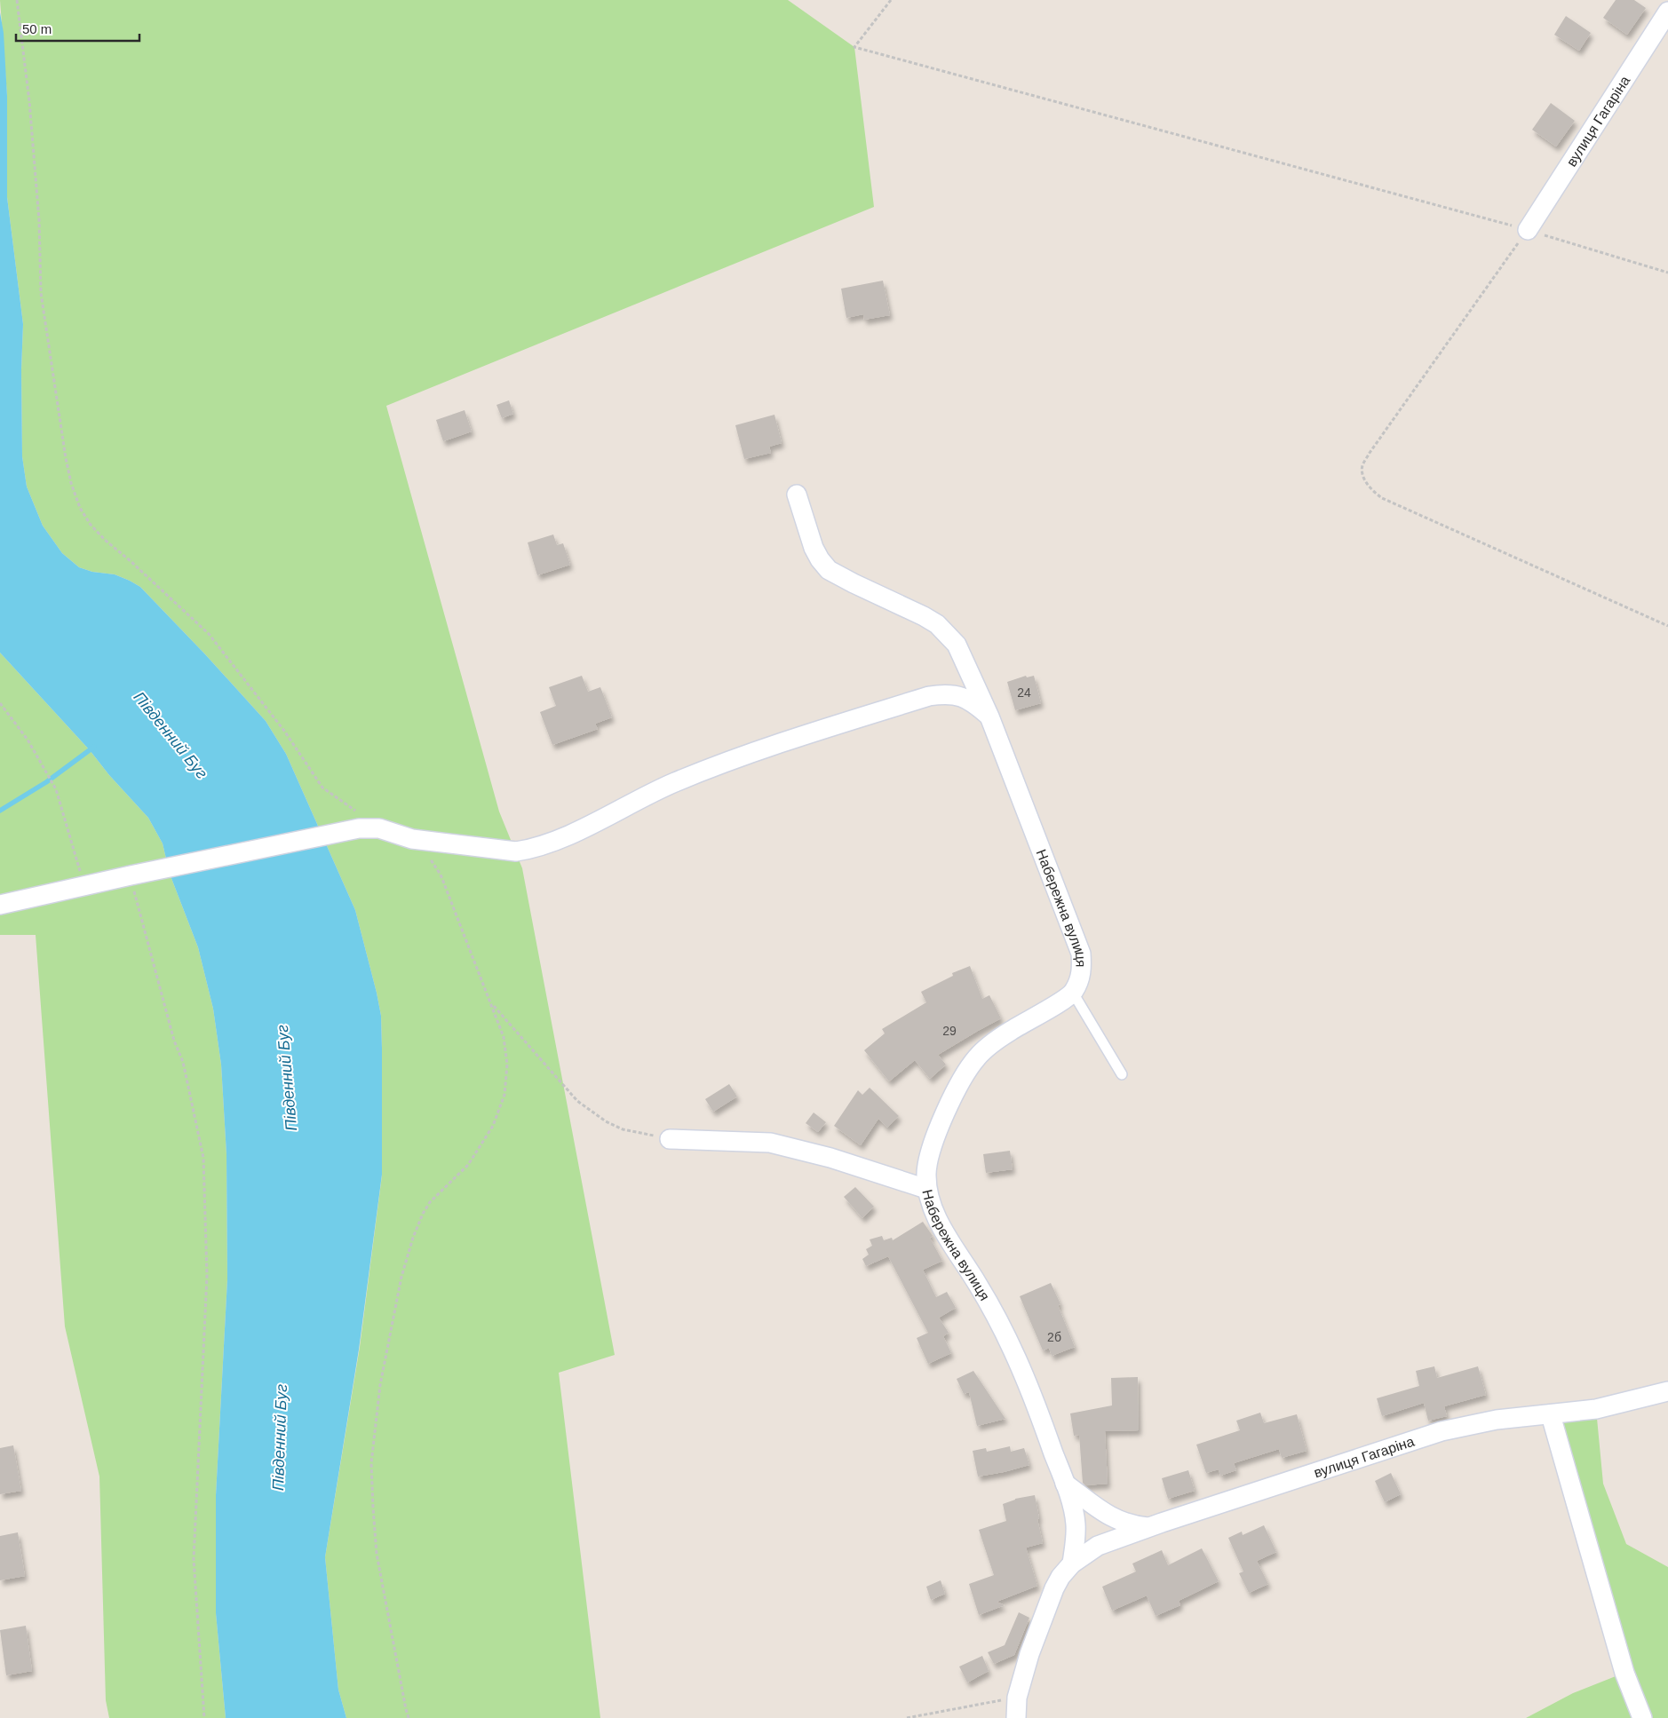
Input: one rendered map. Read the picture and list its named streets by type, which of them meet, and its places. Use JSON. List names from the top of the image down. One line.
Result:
{"streets":{"street":["вулиця Гагаріна","Набережна вулиця"]},"crossings":[["вулиця Гагаріна","Набережна вулиця"]],"water":["Південний Буг"],"house_numbers":["24","29","2б"],"scale_bar":"50 m"}
